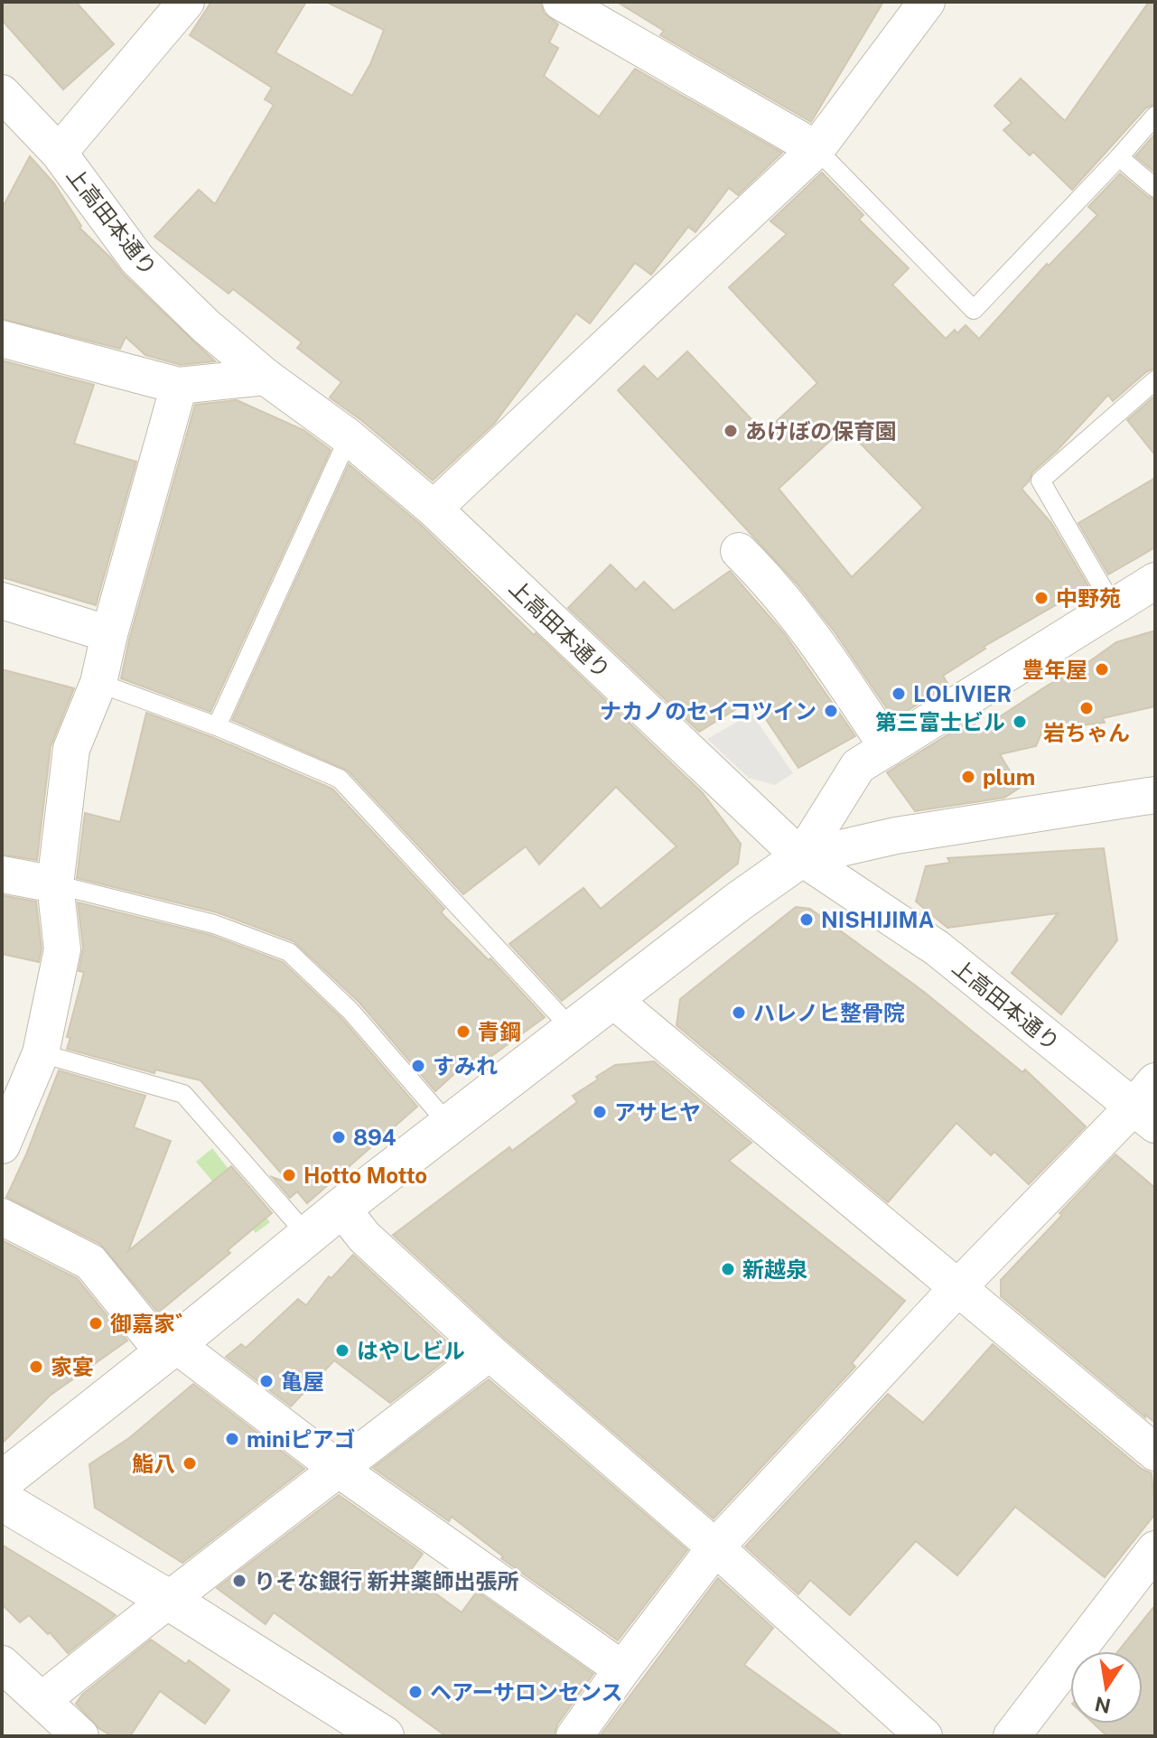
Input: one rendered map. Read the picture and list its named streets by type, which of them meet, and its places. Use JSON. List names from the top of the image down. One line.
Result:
{"streets":{"street":["上高田本通り"]},"places":["あけぼの保育園","中野苑","豊年屋","LOLIVIER","岩ちゃん","ナカノのセイコツイン","第三富士ビル","plum","NISHIJIMA","ハレノヒ整骨院","青鋼","すみれ","アサヒヤ","894","Hotto Motto","新越泉","御嘉家゛","はやしビル","家宴","亀屋","miniピアゴ","鮨八","りそな銀行 新井薬師出張所","ヘアーサロンセンス"],"north":"bottom"}
